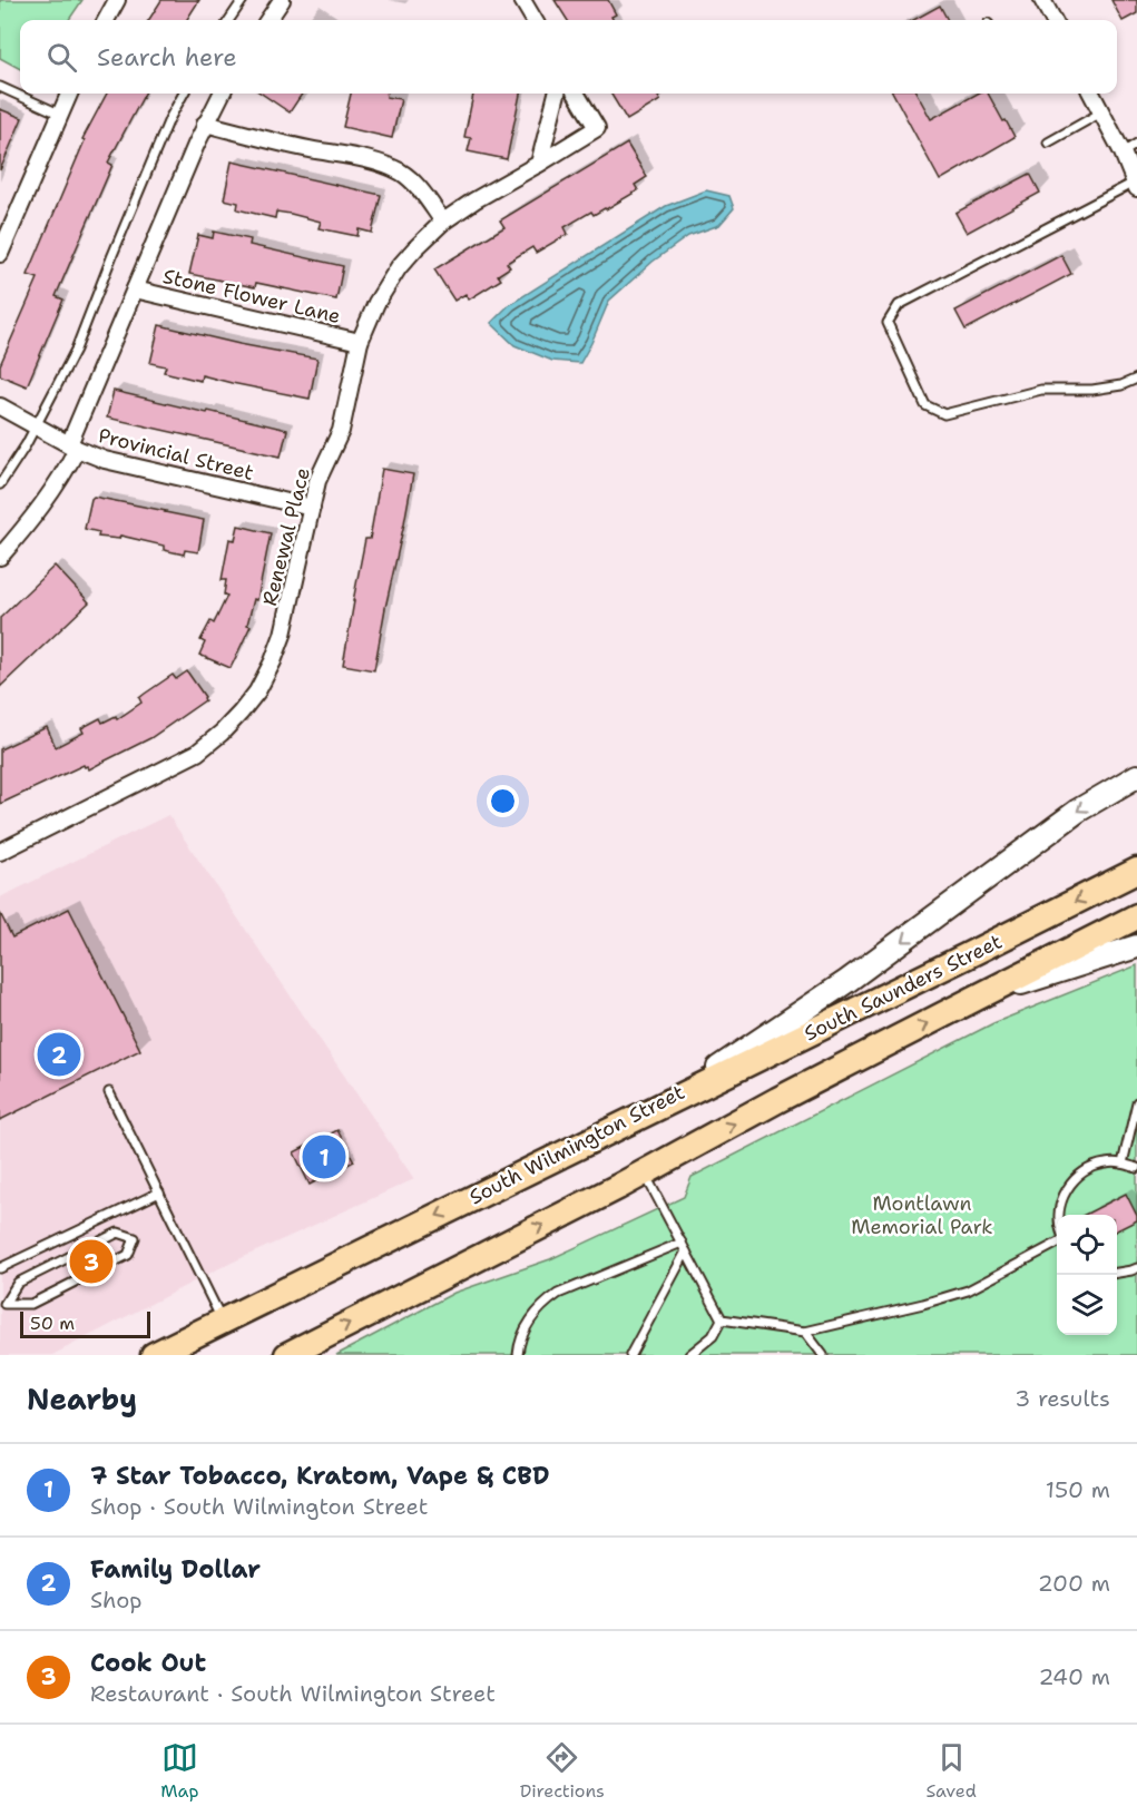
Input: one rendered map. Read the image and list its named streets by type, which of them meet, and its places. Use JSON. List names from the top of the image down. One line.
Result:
{"streets":{"highway":["South Saunders Street","South Wilmington Street"],"street":["Stone Flower Lane","Provincial Street","Renewal Place"]},"crossings":[["Stone Flower Lane","Renewal Place"],["Provincial Street","Renewal Place"],["South Saunders Street","South Wilmington Street"]],"one_way":["South Wilmington Street"],"parks":["Montlawn Memorial Park"],"scale_bar":"50 m","page":{"search":"Search here","pins":["2","1","3"],"scale":"50 m","heading":["Nearby","3 results"],"list":[{"mark":"1","name":"7 Star Tobacco, Kratom, Vape & CBD","note":"Shop · South Wilmington Street","value":"150 m"},{"mark":"2","name":"Family Dollar","note":"Shop","value":"200 m"},{"mark":"3","name":"Cook Out","note":"Restaurant · South Wilmington Street","value":"240 m"}],"nav":["Map","Directions","Saved"]}}
